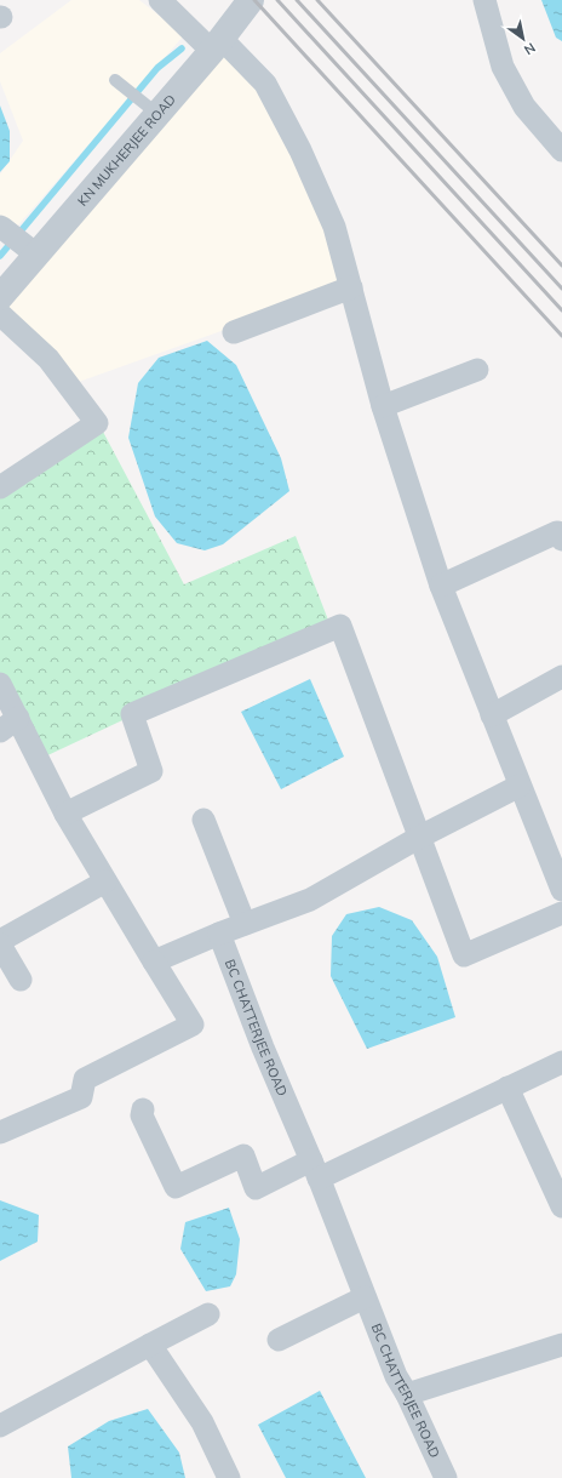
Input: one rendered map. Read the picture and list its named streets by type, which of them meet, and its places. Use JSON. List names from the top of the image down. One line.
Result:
{"streets":{"street":["KN MUKHERJEE ROAD","BC CHATTERJEE ROAD"]},"north":"bottom right"}
